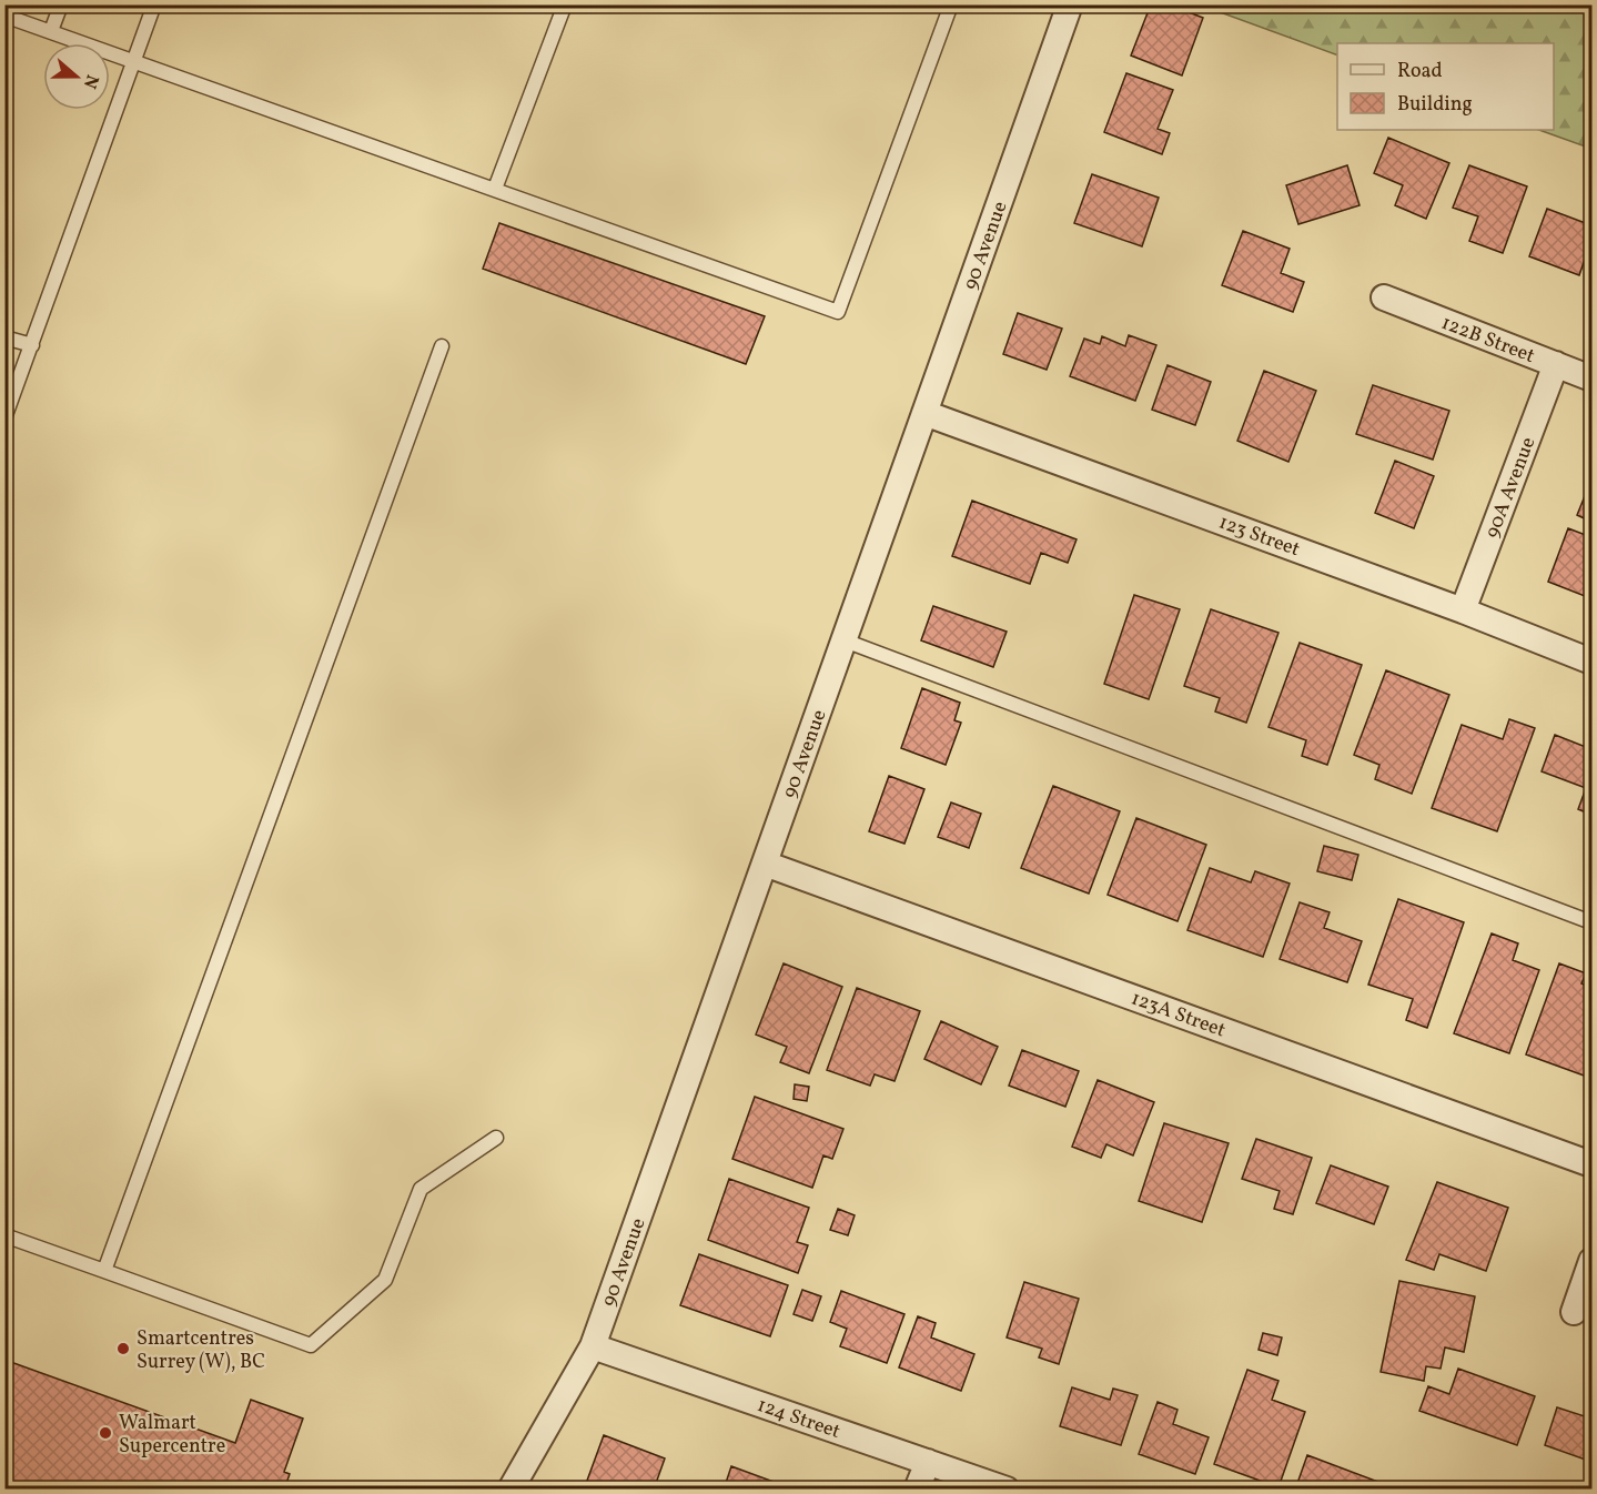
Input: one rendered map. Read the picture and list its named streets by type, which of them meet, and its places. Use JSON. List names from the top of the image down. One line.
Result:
{"streets":{"street":["90 Avenue","122B Street","90A Avenue","123 Street","123A Street","124 Street"]},"crossings":[["90 Avenue","123 Street"],["90 Avenue","123A Street"],["90 Avenue","124 Street"],["122B Street","90A Avenue"],["90A Avenue","123 Street"]],"places":["Smartcentres Surrey (W), BC","Walmart Supercentre"],"legend":["Road","Building"],"north":"right"}
